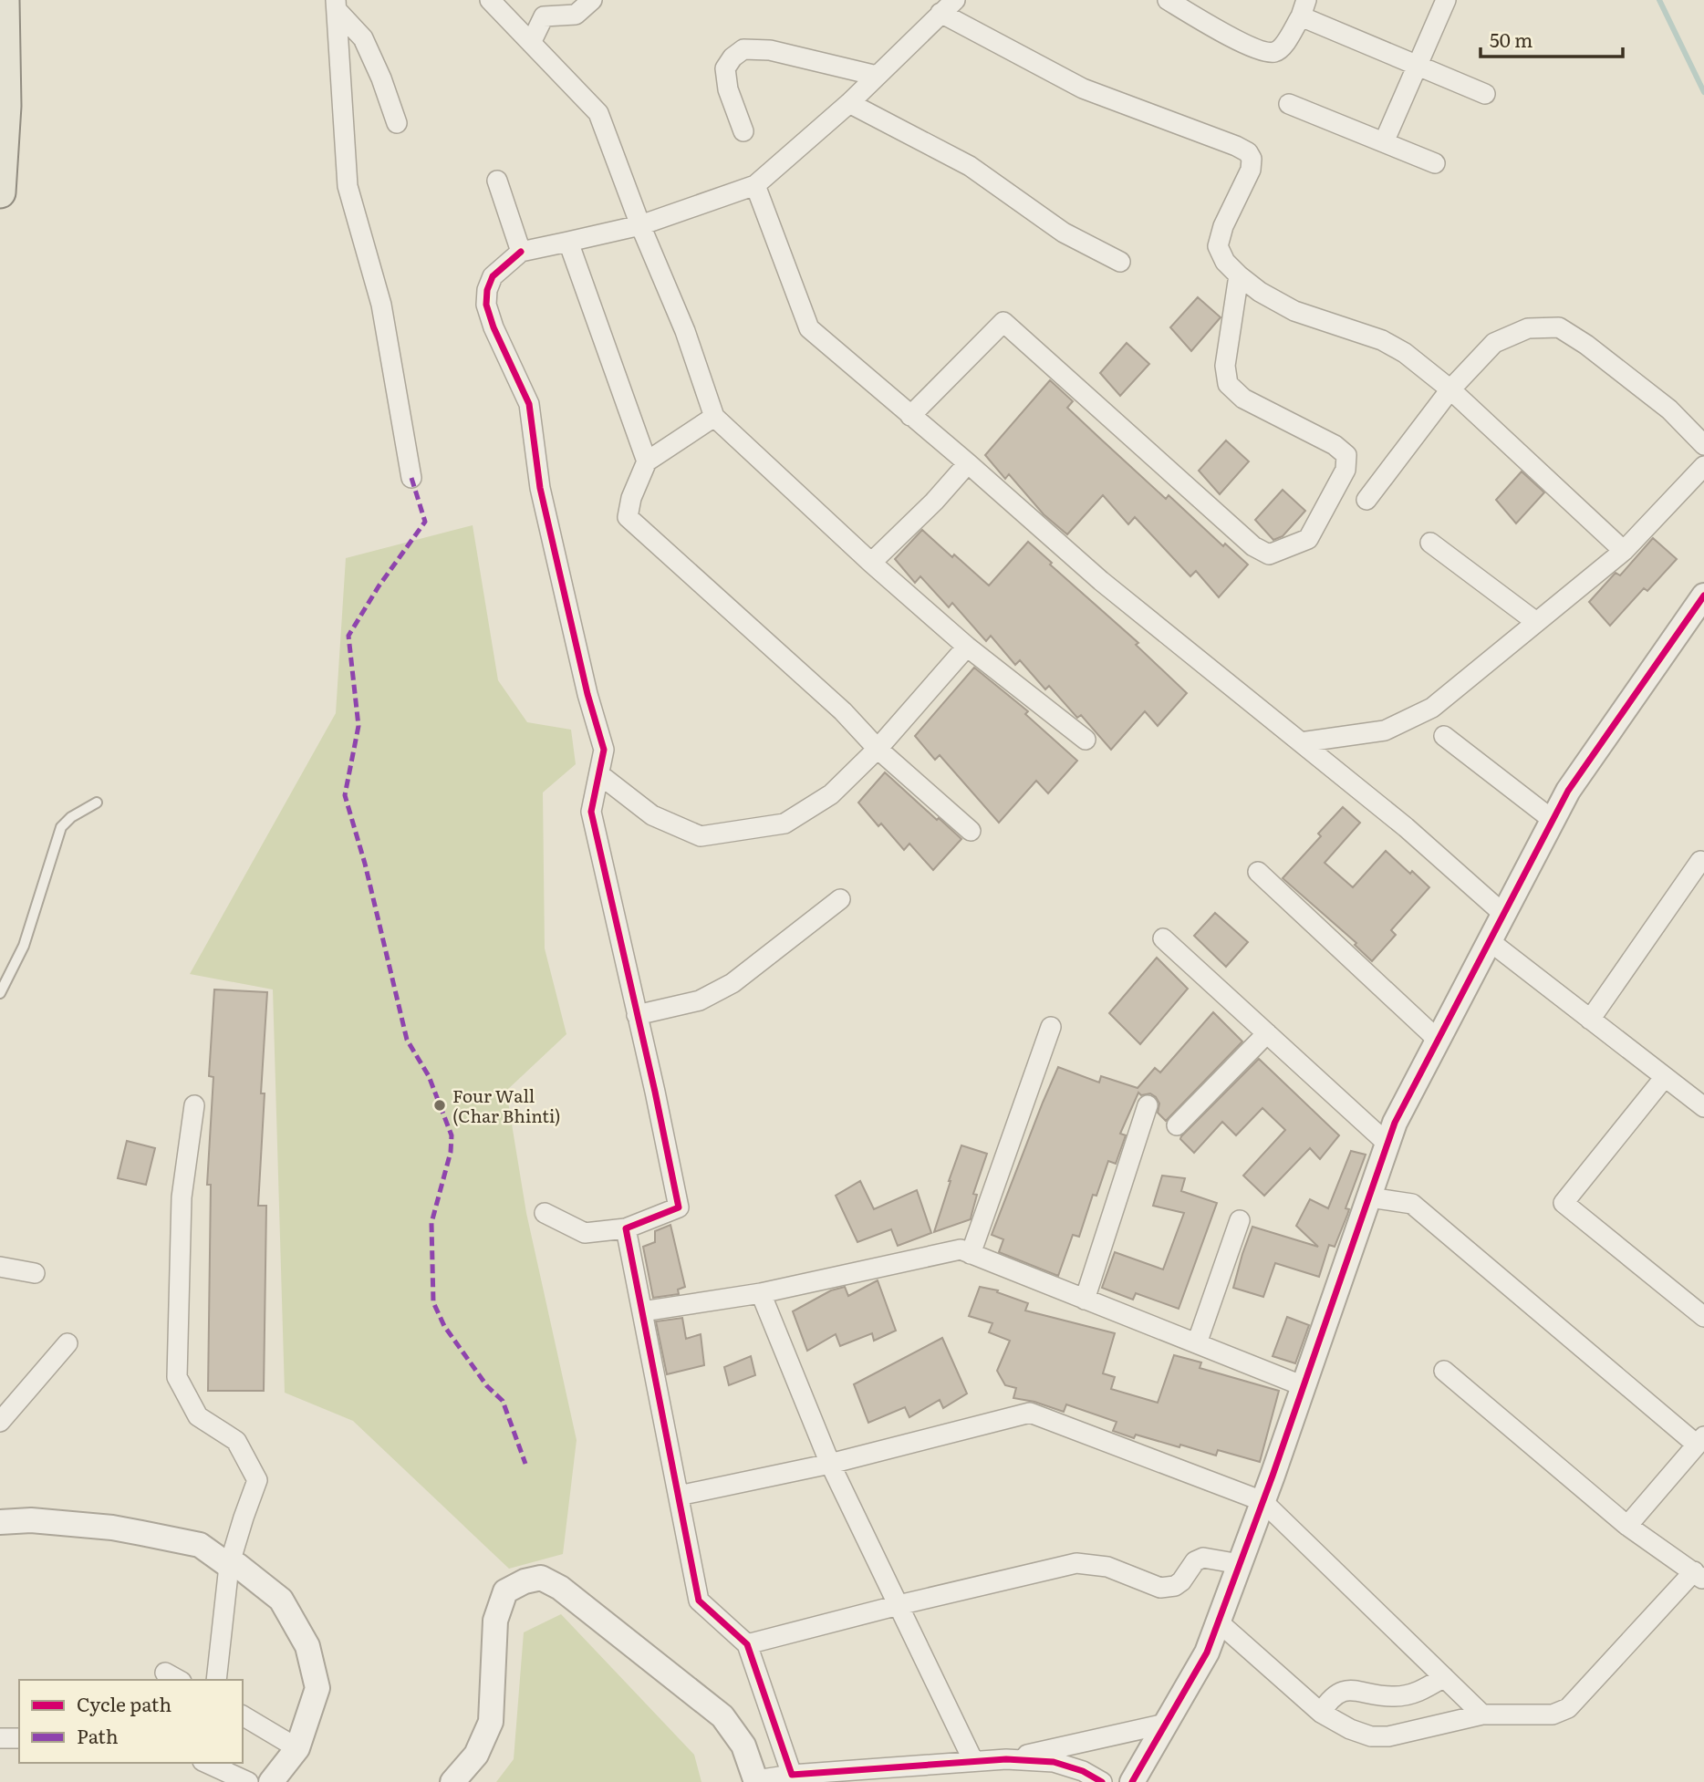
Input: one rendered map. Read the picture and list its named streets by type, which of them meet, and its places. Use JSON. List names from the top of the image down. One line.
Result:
{"places":["Four Wall (Char Bhinti)"],"legend":["Cycle path","Path"],"scale_bar":"50 m"}
